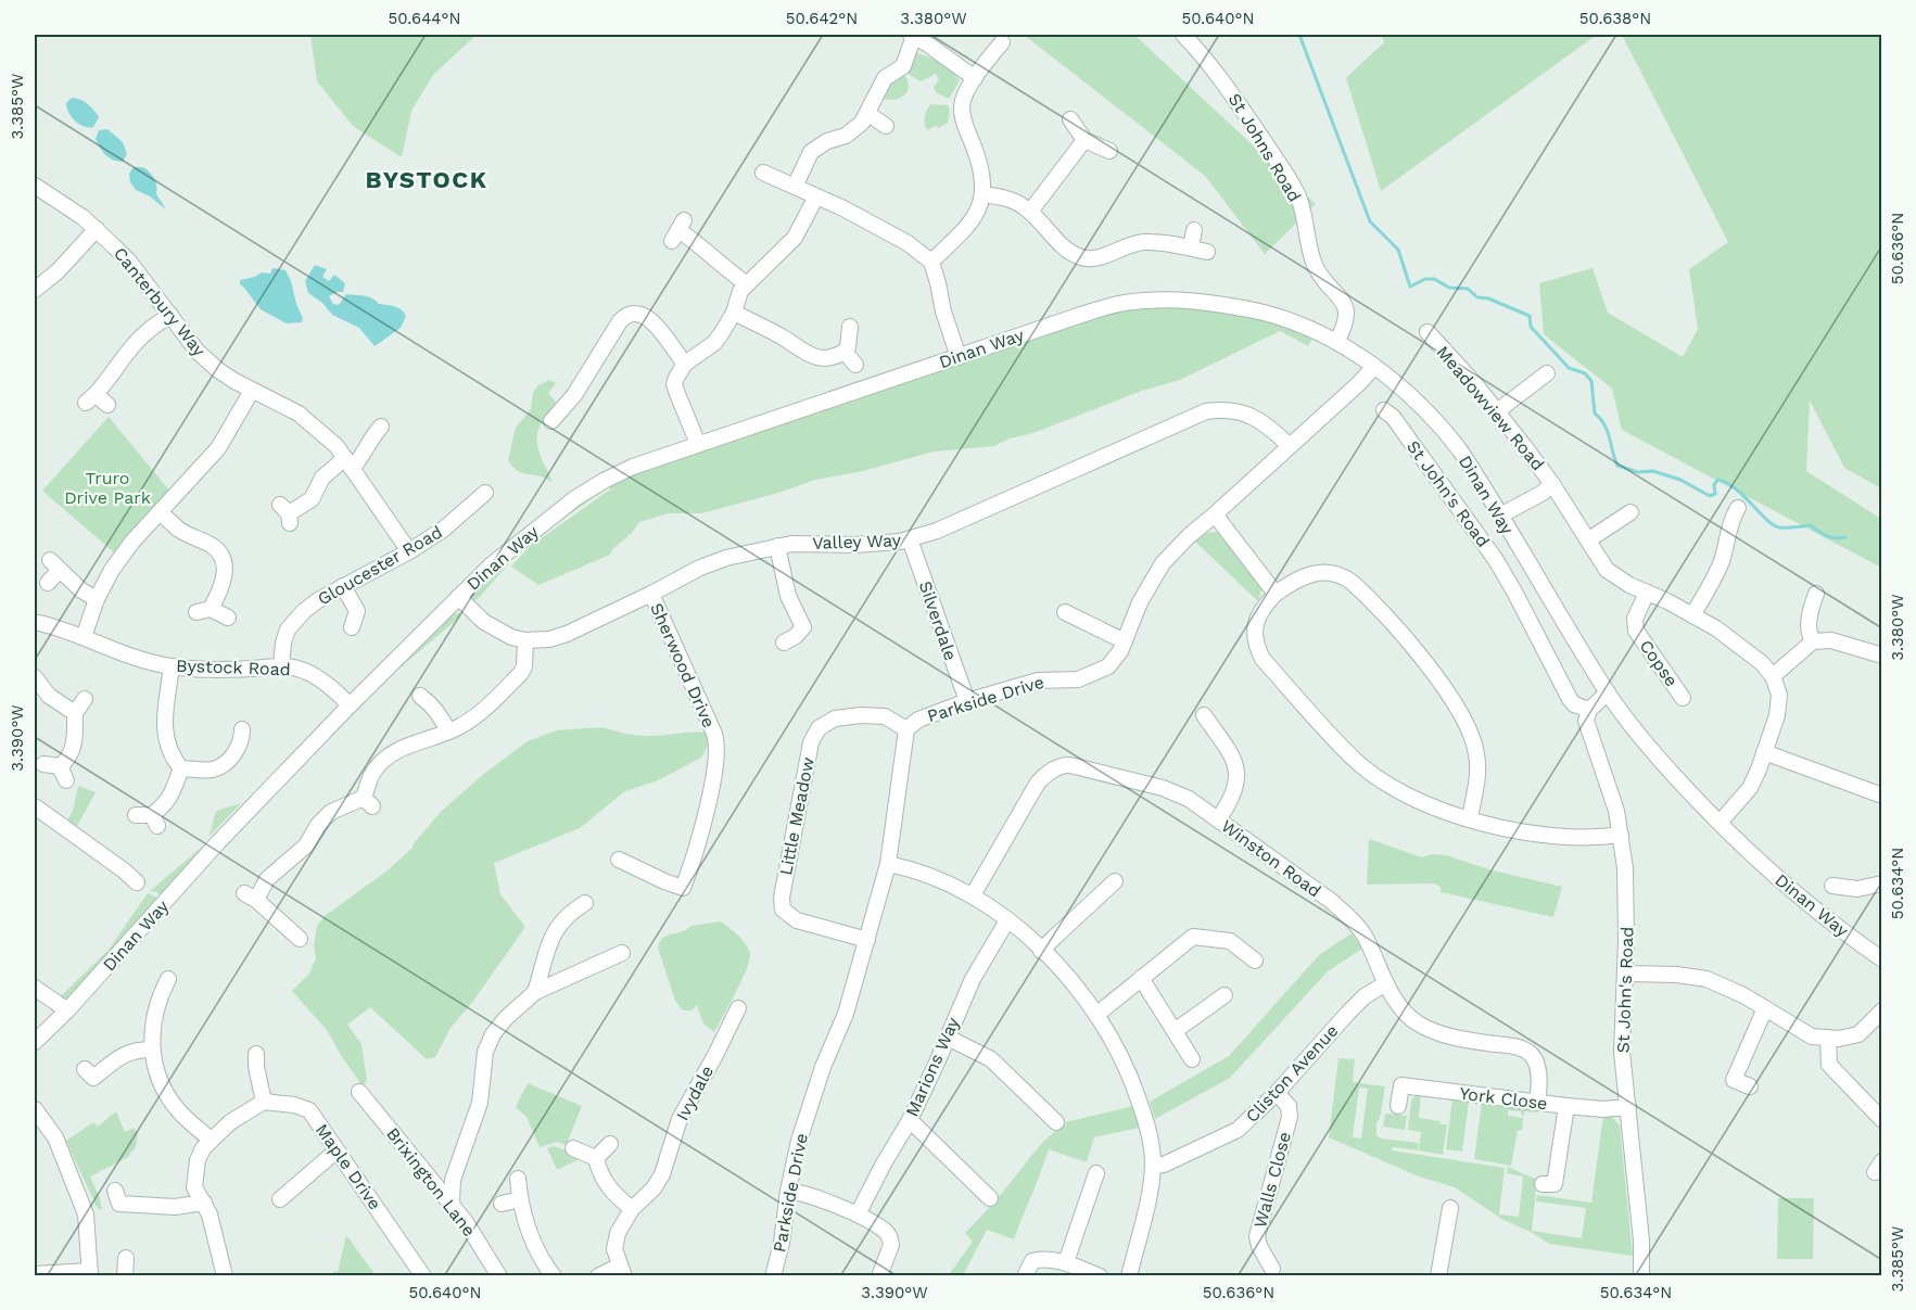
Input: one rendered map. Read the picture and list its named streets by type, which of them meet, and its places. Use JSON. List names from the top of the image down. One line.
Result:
{"streets":{"street":["St Johns Road","Canterbury Way","Dinan Way","Meadowview Road","St John's Road","Valley Way","Gloucester Road","Silverdale","Copse","Sherwood Drive","Bystock Road","Parkside Drive","Little Meadow","Winston Road","Marions Way","Cliston Avenue","Ivydale","York Close","Maple Drive","Walls Close","Brixington Lane"]},"crossings":[["St Johns Road","Dinan Way"],["Canterbury Way","Gloucester Road"],["Dinan Way","Meadowview Road"],["Dinan Way","Valley Way"],["Dinan Way","Bystock Road"],["Dinan Way","Parkside Drive"],["Meadowview Road","Copse"],["St John's Road","York Close"],["Valley Way","Silverdale"],["Valley Way","Sherwood Drive"],["Valley Way","Parkside Drive"],["Gloucester Road","Bystock Road"],["Silverdale","Parkside Drive"],["Parkside Drive","Little Meadow"],["Winston Road","Cliston Avenue"],["Winston Road","York Close"],["Cliston Avenue","Walls Close"]],"districts":["BYSTOCK"],"parks":["Truro Drive Park"],"coordinates":["50.644°N","50.642°N","3.380°W","50.640°N","50.638°N","3.385°W","50.636°N","3.390°W","50.634°N"]}
